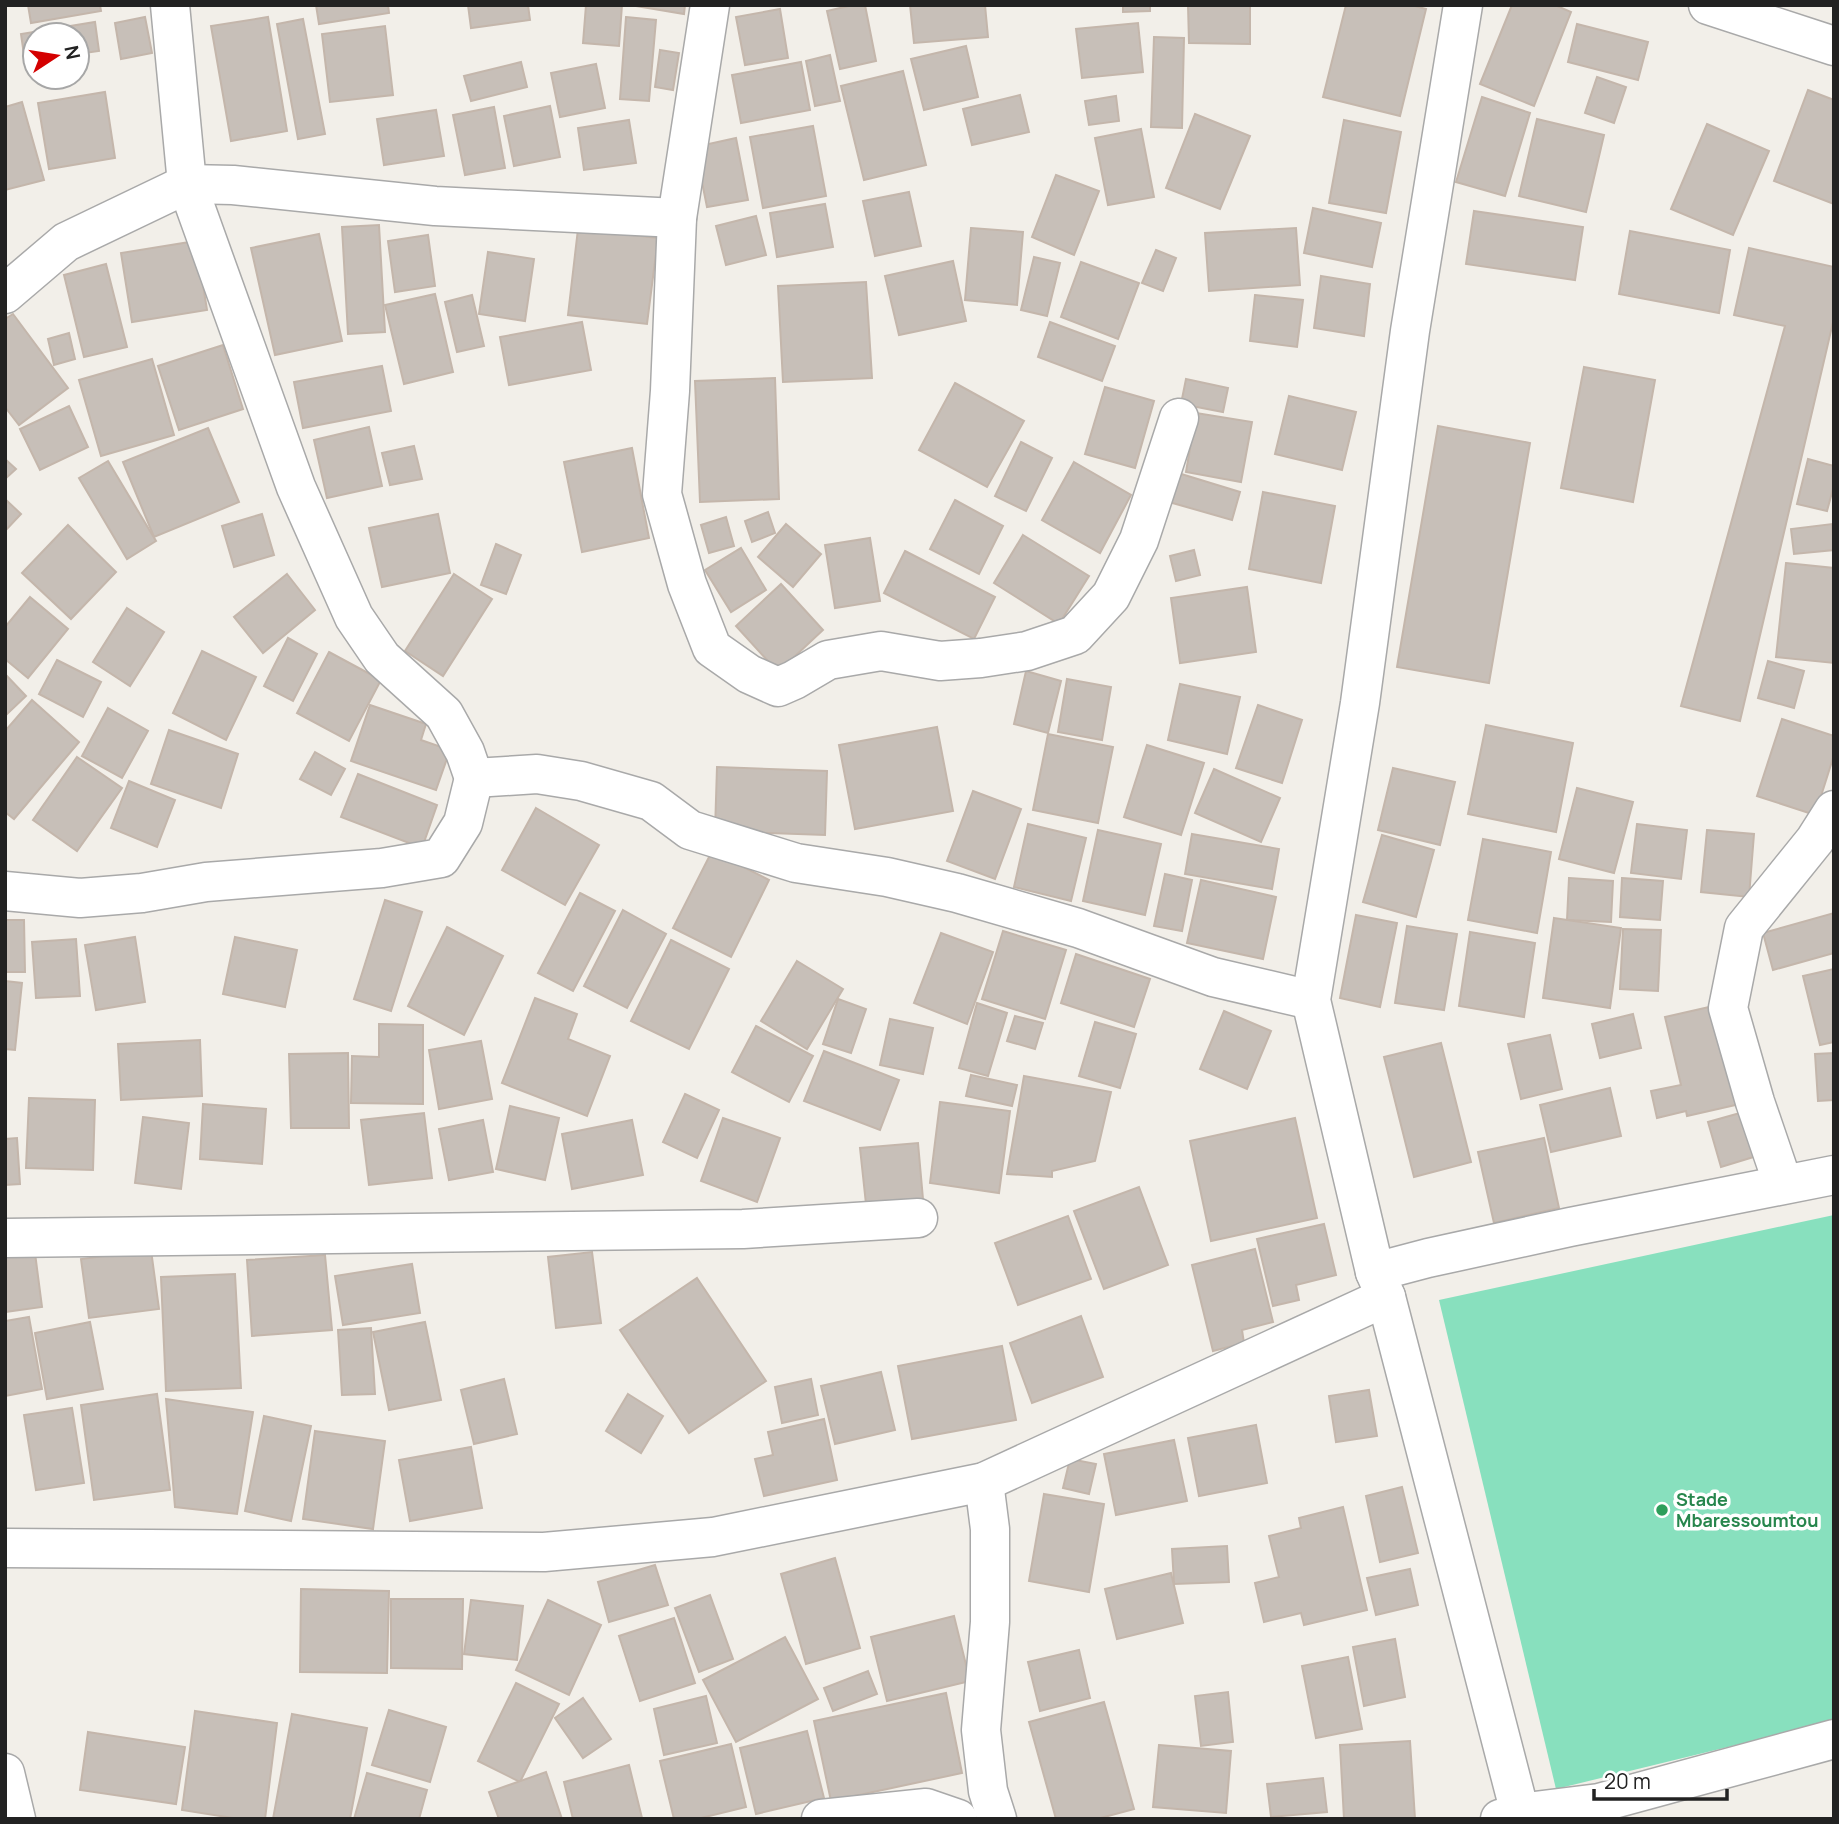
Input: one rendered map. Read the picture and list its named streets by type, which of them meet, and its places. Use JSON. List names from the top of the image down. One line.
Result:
{"places":["Stade Mbaressoumtou"],"scale_bar":"20 m","north":"right"}
